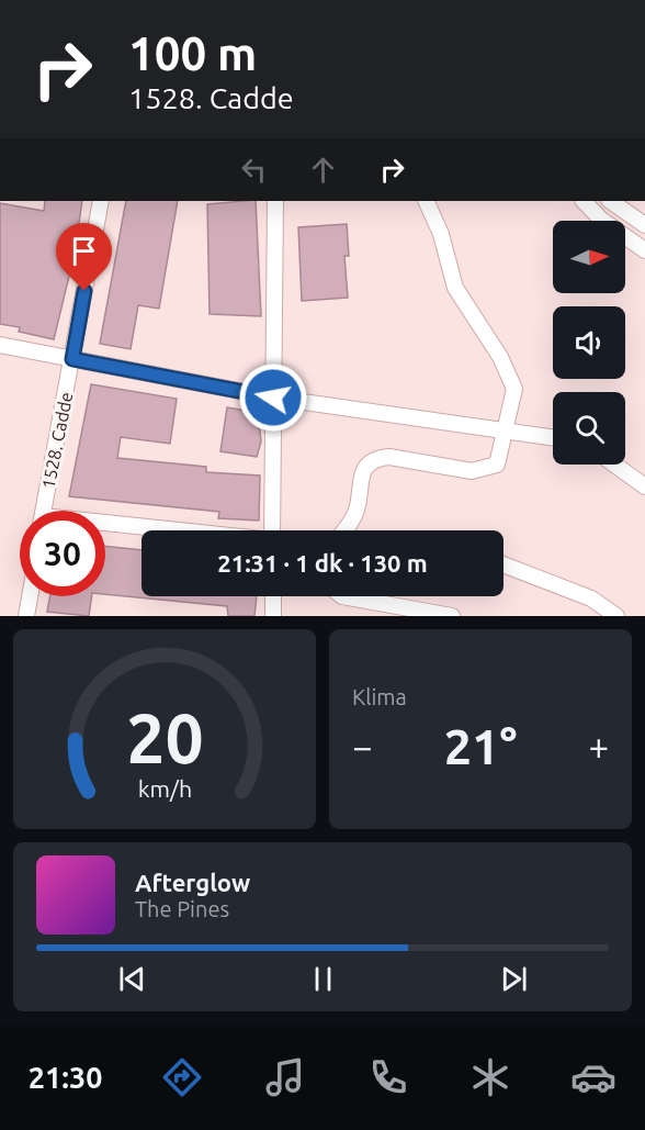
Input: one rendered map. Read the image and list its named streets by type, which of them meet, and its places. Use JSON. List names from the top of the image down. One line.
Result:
{"streets":{"street":["1528. Cadde"]},"north":"right","page":{"turn":["100 m","1528. Cadde"],"limit":"30","trip":"21:31 · 1 dk · 130 m","tile":"Klima","heat":["−","21°","+"],"song":["Afterglow","The Pines"],"tabs":"21:30","gauge":["20","km/h"]}}
